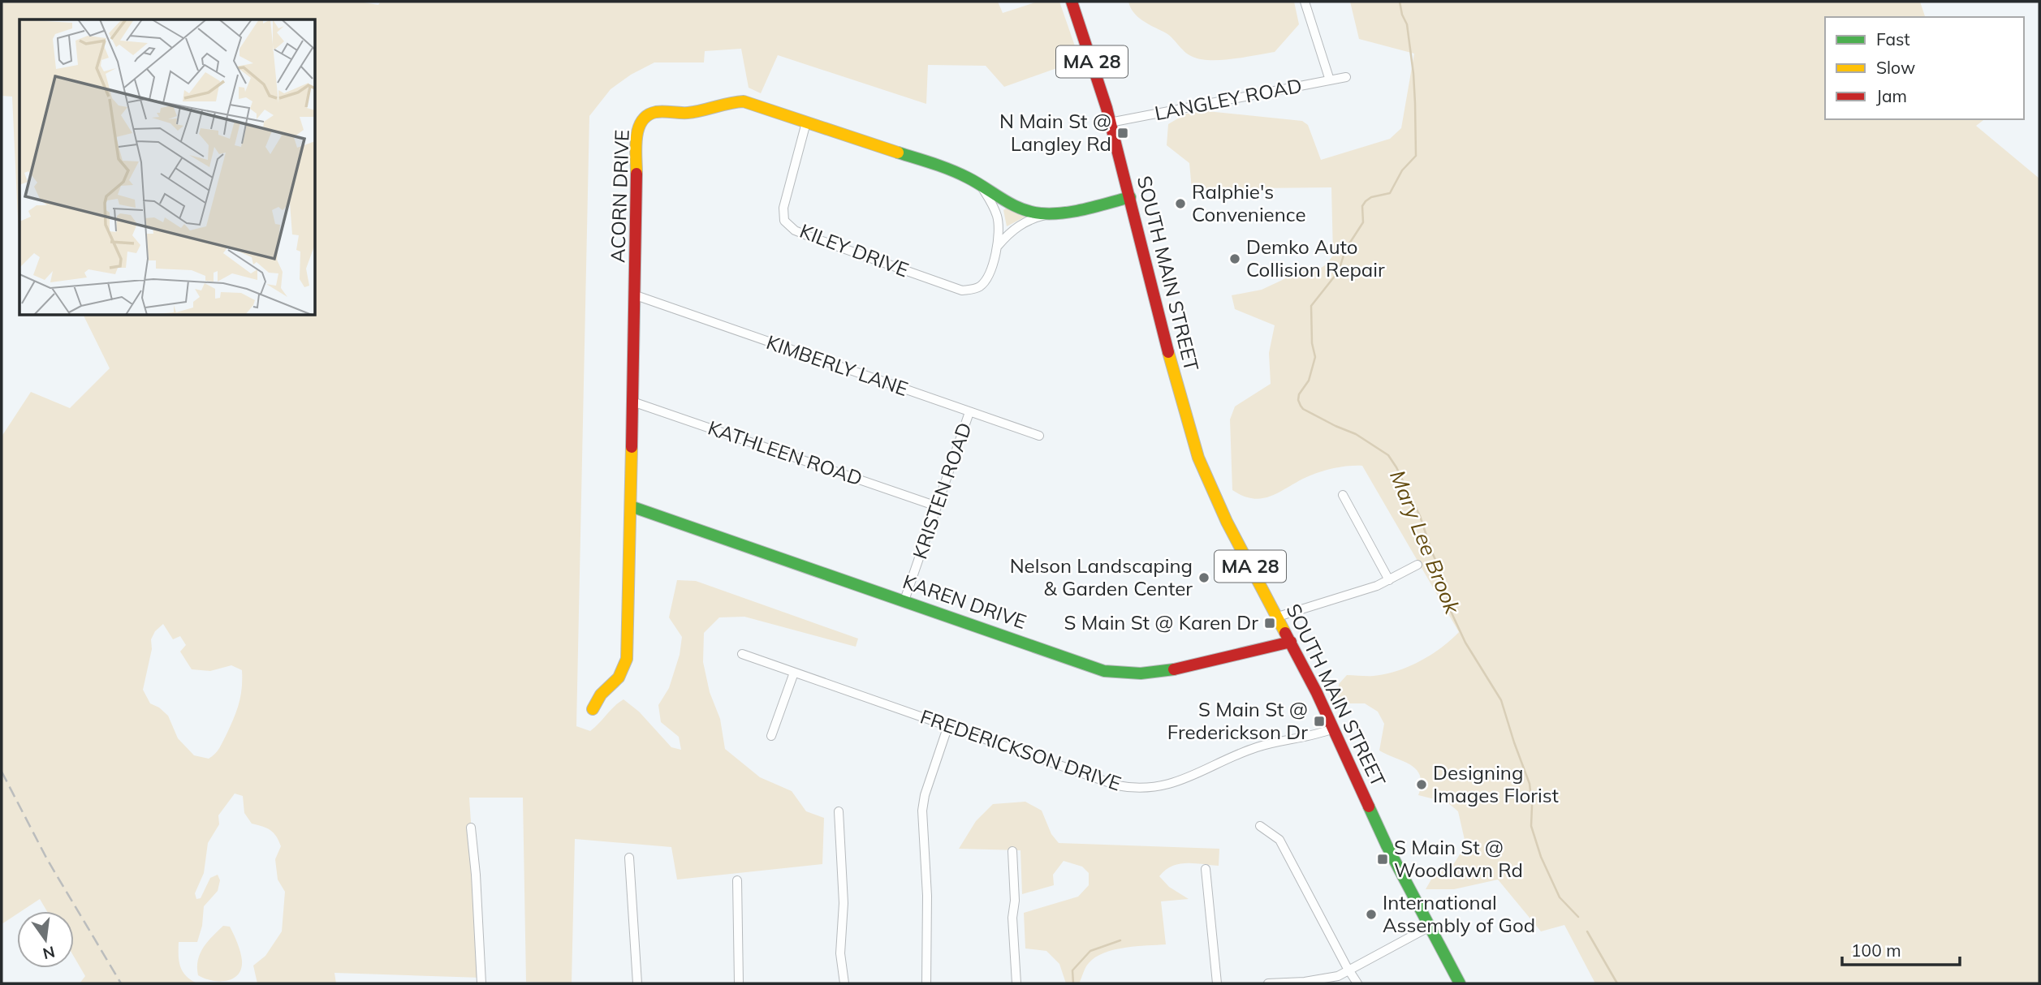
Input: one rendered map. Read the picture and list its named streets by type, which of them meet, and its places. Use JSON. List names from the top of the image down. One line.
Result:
{"streets":{"street":["MA 28","LANGLEY ROAD","ACORN DRIVE","KILEY DRIVE","SOUTH MAIN STREET","KIMBERLY LANE","KATHLEEN ROAD","KRISTEN ROAD","KAREN DRIVE","FREDERICKSON DRIVE"]},"crossings":[["MA 28","LANGLEY ROAD"],["MA 28","SOUTH MAIN STREET"],["LANGLEY ROAD","SOUTH MAIN STREET"],["ACORN DRIVE","KILEY DRIVE"],["ACORN DRIVE","SOUTH MAIN STREET"],["ACORN DRIVE","KIMBERLY LANE"],["ACORN DRIVE","KATHLEEN ROAD"],["ACORN DRIVE","KAREN DRIVE"],["SOUTH MAIN STREET","KAREN DRIVE"],["SOUTH MAIN STREET","FREDERICKSON DRIVE"],["KIMBERLY LANE","KRISTEN ROAD"],["KATHLEEN ROAD","KRISTEN ROAD"],["KRISTEN ROAD","KAREN DRIVE"]],"water":["Mary Lee Brook"],"places":{"transit":["N Main St @ Langley Rd","S Main St @ Karen Dr","S Main St @ Frederickson Dr","S Main St @ Woodlawn Rd"],"other":["Ralphie's Convenience","Demko Auto Collision Repair","Nelson Landscaping & Garden Center","Designing Images Florist","International Assembly of God"]},"legend":["Fast","Slow","Jam"],"scale_bar":"100 m","north":"bottom"}
